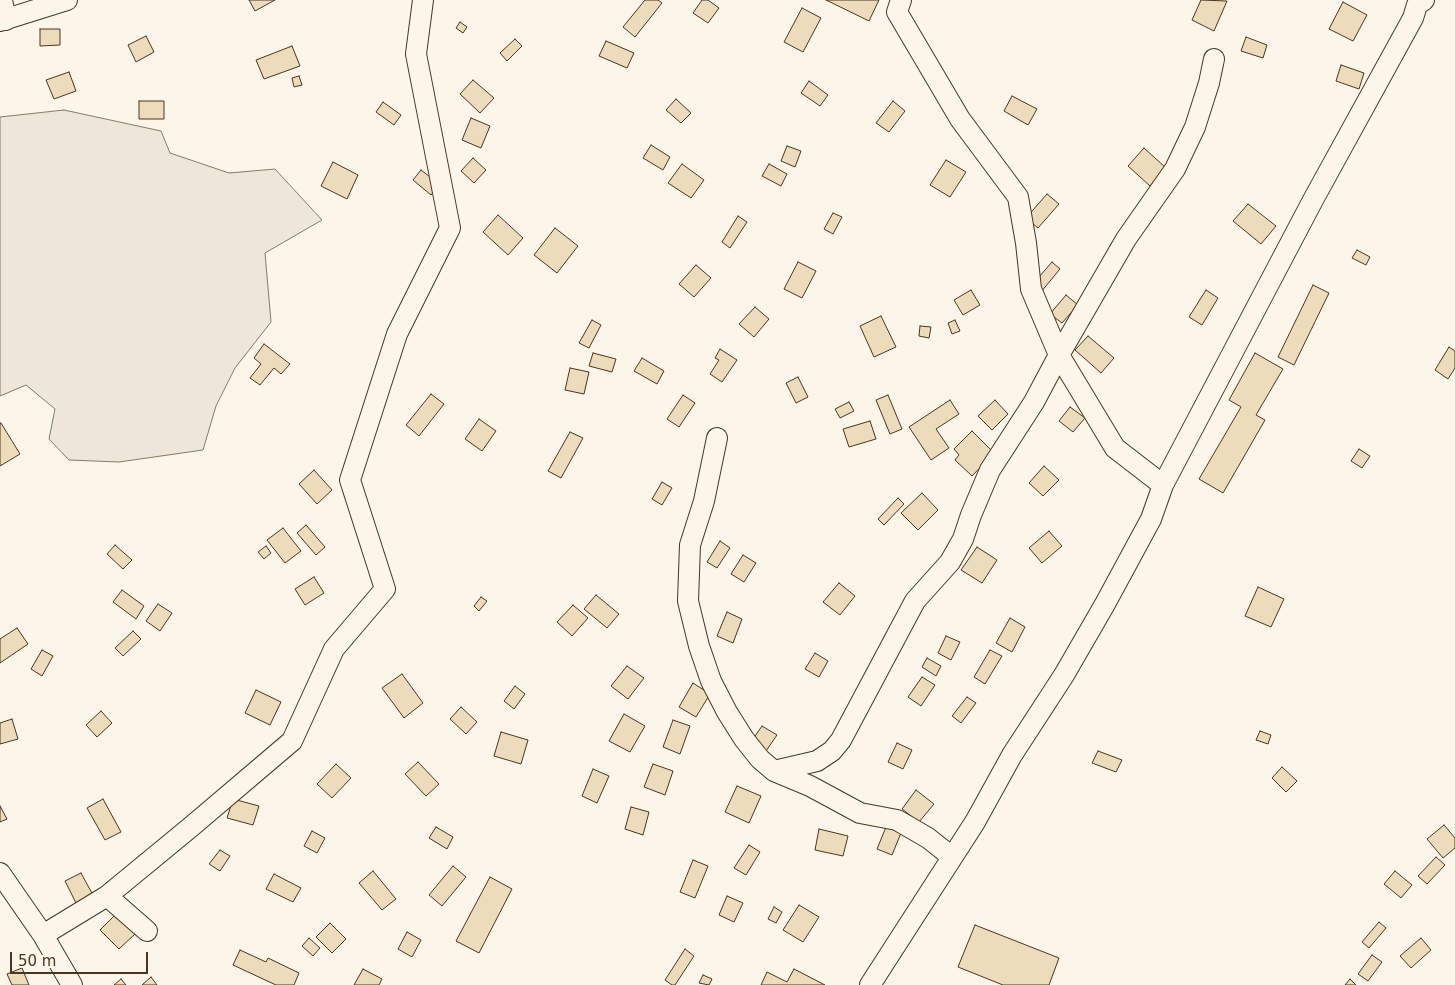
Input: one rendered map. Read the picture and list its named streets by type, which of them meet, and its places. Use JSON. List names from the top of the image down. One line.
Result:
{"scale_bar":"50 m"}
